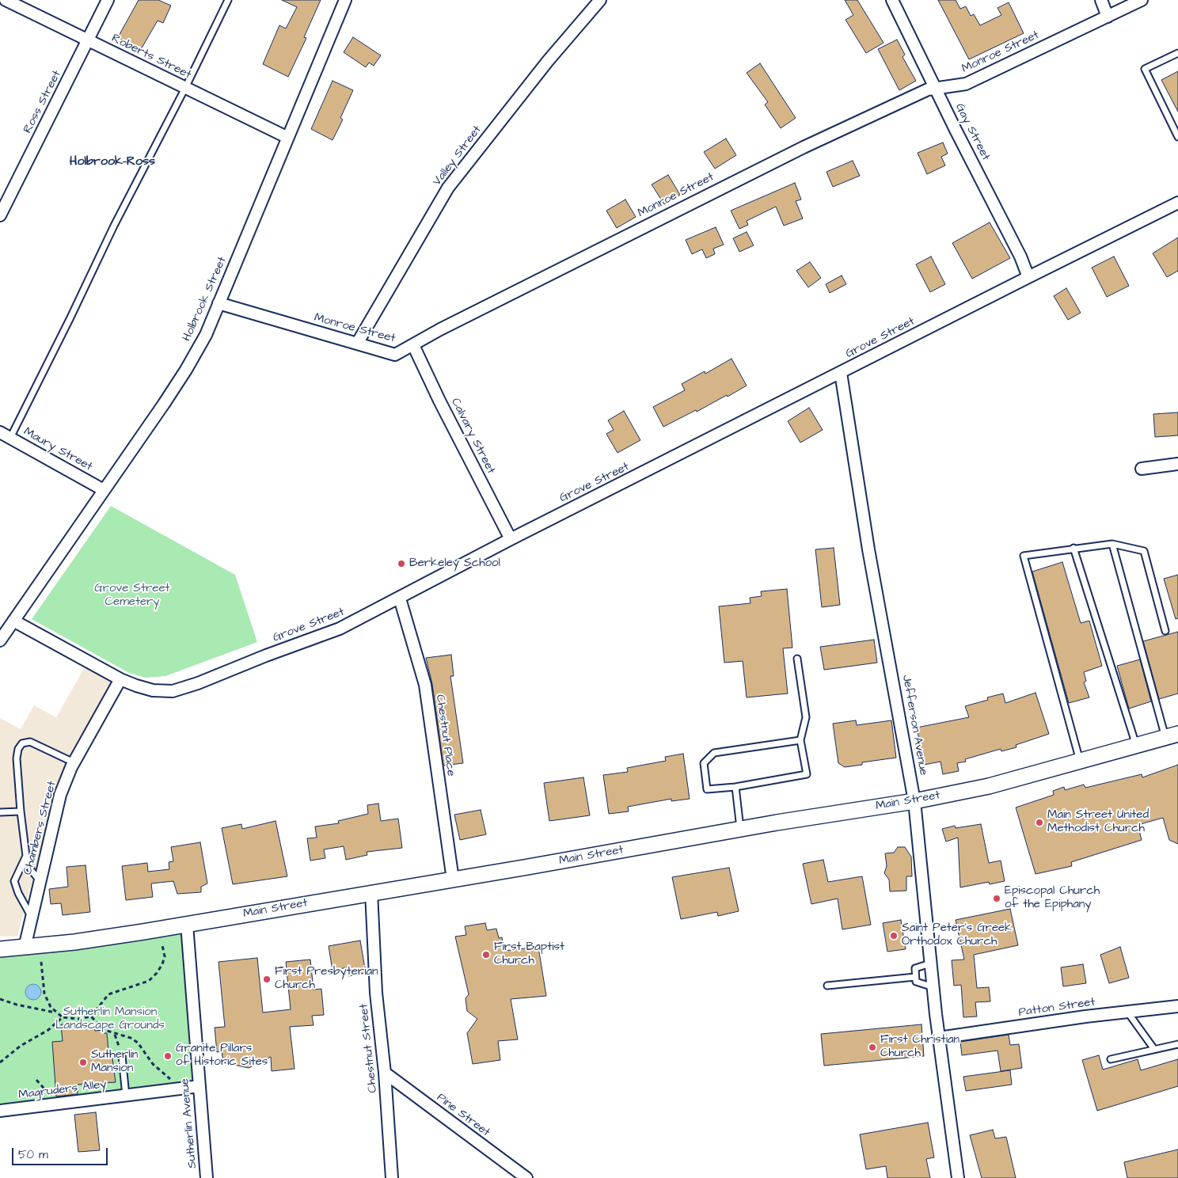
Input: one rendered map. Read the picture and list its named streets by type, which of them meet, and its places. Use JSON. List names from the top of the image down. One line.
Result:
{"streets":{"main road":["Main Street"],"street":["Monroe Street","Roberts Street","Ross Street","Gay Street","Valley Street","Holbrook Street","Grove Street","Calvary Street","Maury Street","Jefferson Avenue","Chestnut Place","Chambers Street","Patton Street","Chestnut Street","Magruders Alley","Pine Street","Sutherlin Avenue"]},"crossings":[["Monroe Street","Gay Street"],["Monroe Street","Valley Street"],["Monroe Street","Holbrook Street"],["Monroe Street","Calvary Street"],["Roberts Street","Ross Street"],["Roberts Street","Holbrook Street"],["Gay Street","Grove Street"],["Holbrook Street","Grove Street"],["Holbrook Street","Maury Street"],["Grove Street","Calvary Street"],["Grove Street","Jefferson Avenue"],["Grove Street","Chestnut Place"],["Grove Street","Chambers Street"],["Jefferson Avenue","Main Street"],["Jefferson Avenue","Patton Street"],["Chestnut Place","Main Street"],["Main Street","Chambers Street"],["Main Street","Chestnut Street"],["Main Street","Sutherlin Avenue"],["Chestnut Street","Pine Street"],["Magruders Alley","Sutherlin Avenue"]],"districts":["Holbrook-Ross"],"parks":["Grove Street Cemetery","Sutherlin Mansion Landscape Grounds"],"places":["Berkeley School","Main Street United Methodist Church","Episcopal Church of the Epiphany","Saint Peter's Greek Orthodox Church","First Baptist Church","First Presbyterian Church","First Christian Church","Granite Pillars of Historic Sites","Sutherlin Mansion"],"scale_bar":"50 m"}
